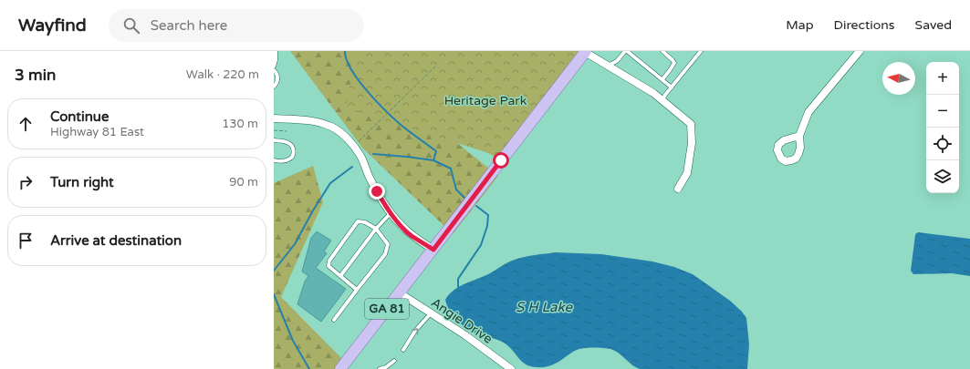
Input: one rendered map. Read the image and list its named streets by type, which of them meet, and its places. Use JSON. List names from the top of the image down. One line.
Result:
{"streets":{"main road":["GA 81"],"street":["Angie Drive"]},"crossings":[["GA 81","Angie Drive"]],"water":["S H Lake"],"parks":["Heritage Park"],"north":"left","page":{"header":"Wayfind","search":"Search here","nav":["Map","Directions","Saved"],"heading":["3 min","Walk · 220 m"],"map_buttons":["+","−"],"list":[["Continue","Highway 81 East","130 m"],["Turn right","90 m"],"Arrive at destination"]}}
